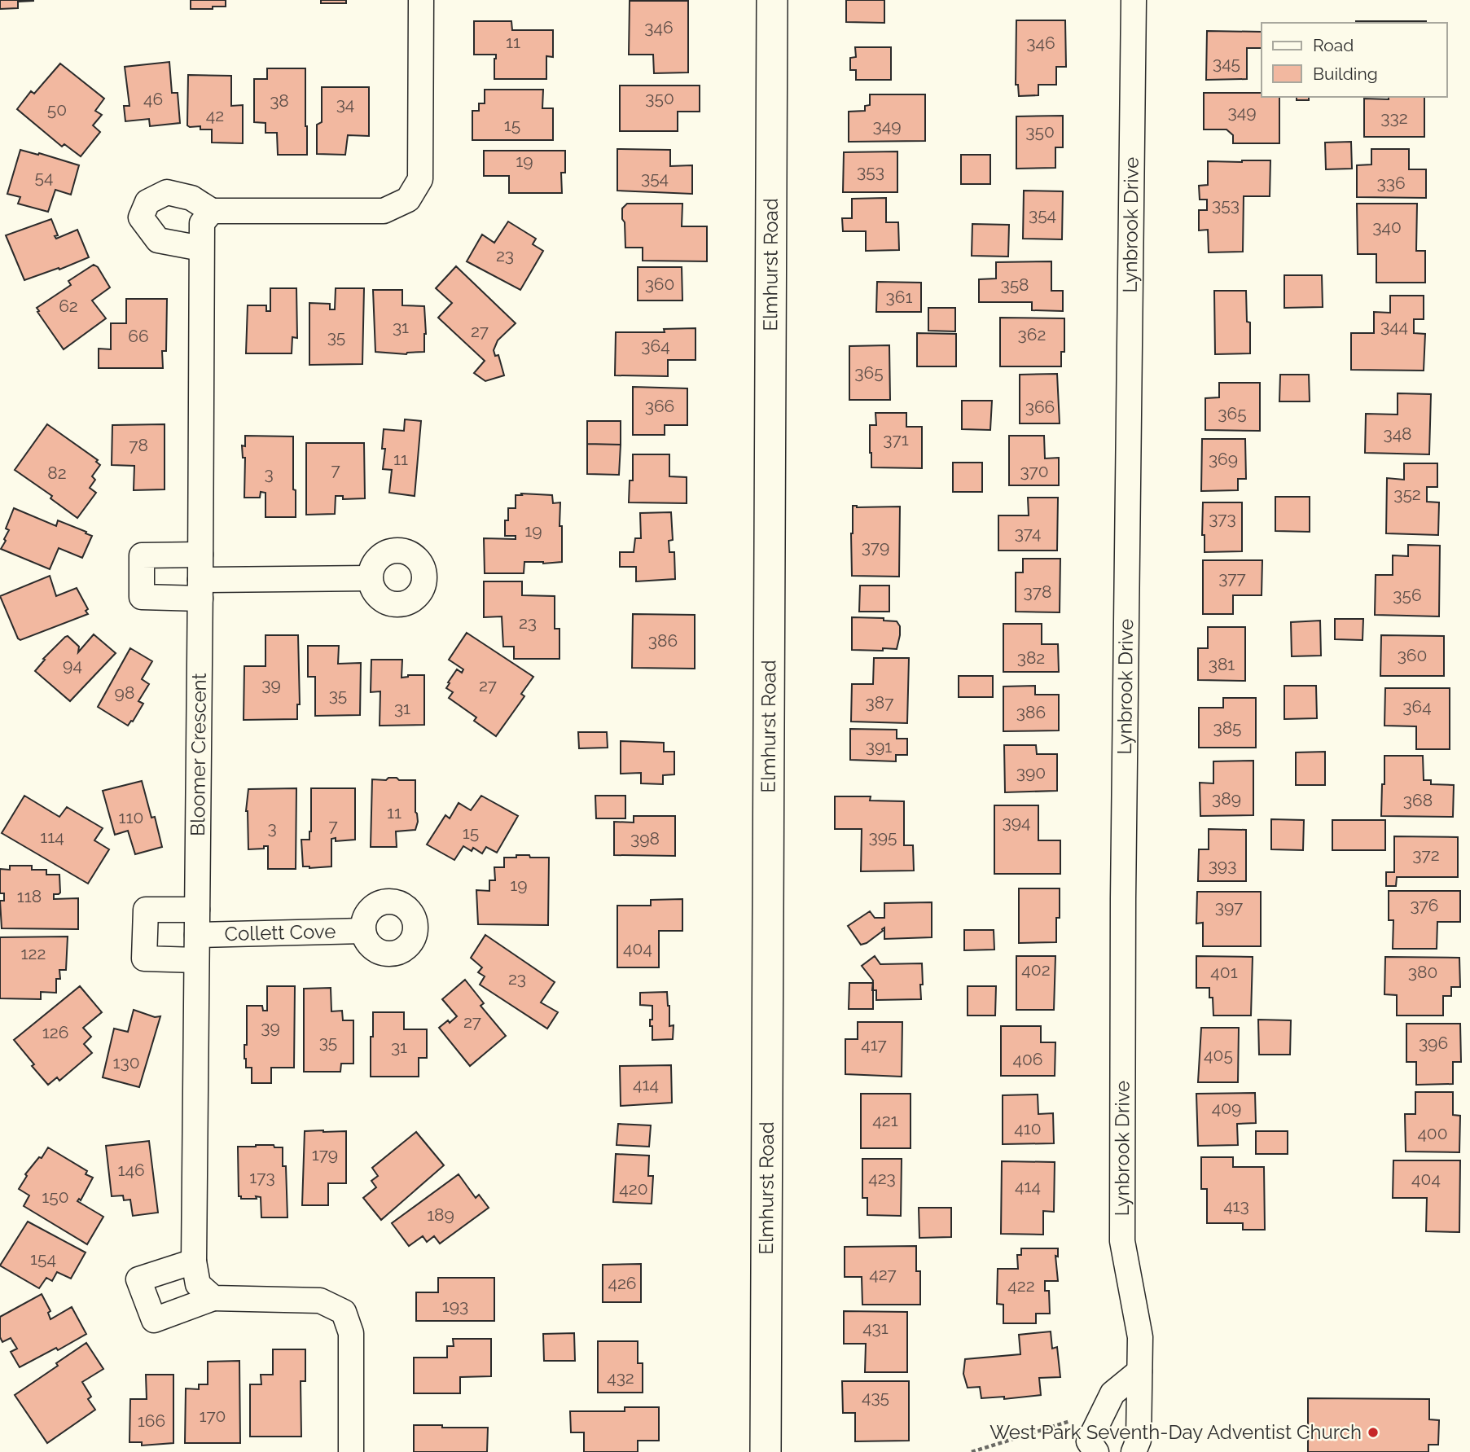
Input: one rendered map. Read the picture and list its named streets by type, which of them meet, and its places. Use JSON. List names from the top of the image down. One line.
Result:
{"streets":{"street":["Lynbrook Drive","Elmhurst Road","Bloomer Crescent","Collett Cove"]},"crossings":[["Bloomer Crescent","Collett Cove"]],"places":["West Park Seventh-Day Adventist Church"],"house_numbers":["346","11","346","345","350","46","38","34","50","349","42","332","15","349","350","19","353","54","354","336","353","354","340","23","360","358","361","62","344","31","27","362","66","35","364","365","366","366","365","348","371","78","11","369","7","370","82","3","352","373","19","374","379","377","378","356","23","386","360","382","381","94","39","27","98","35","387","364","31","386","385","391","390","389","368","11","110","394","7","3","15","114","395","398","372","393","19","118","376","397","404","122","402","401","380","23","27","39","126","35","396","417","31","405","406","130","414","409","421","410","400","179","146","173","423","404","414","420","150","413","189","154","427","426","422","193","431","432","435","170","166"],"legend":["Road","Building"]}
